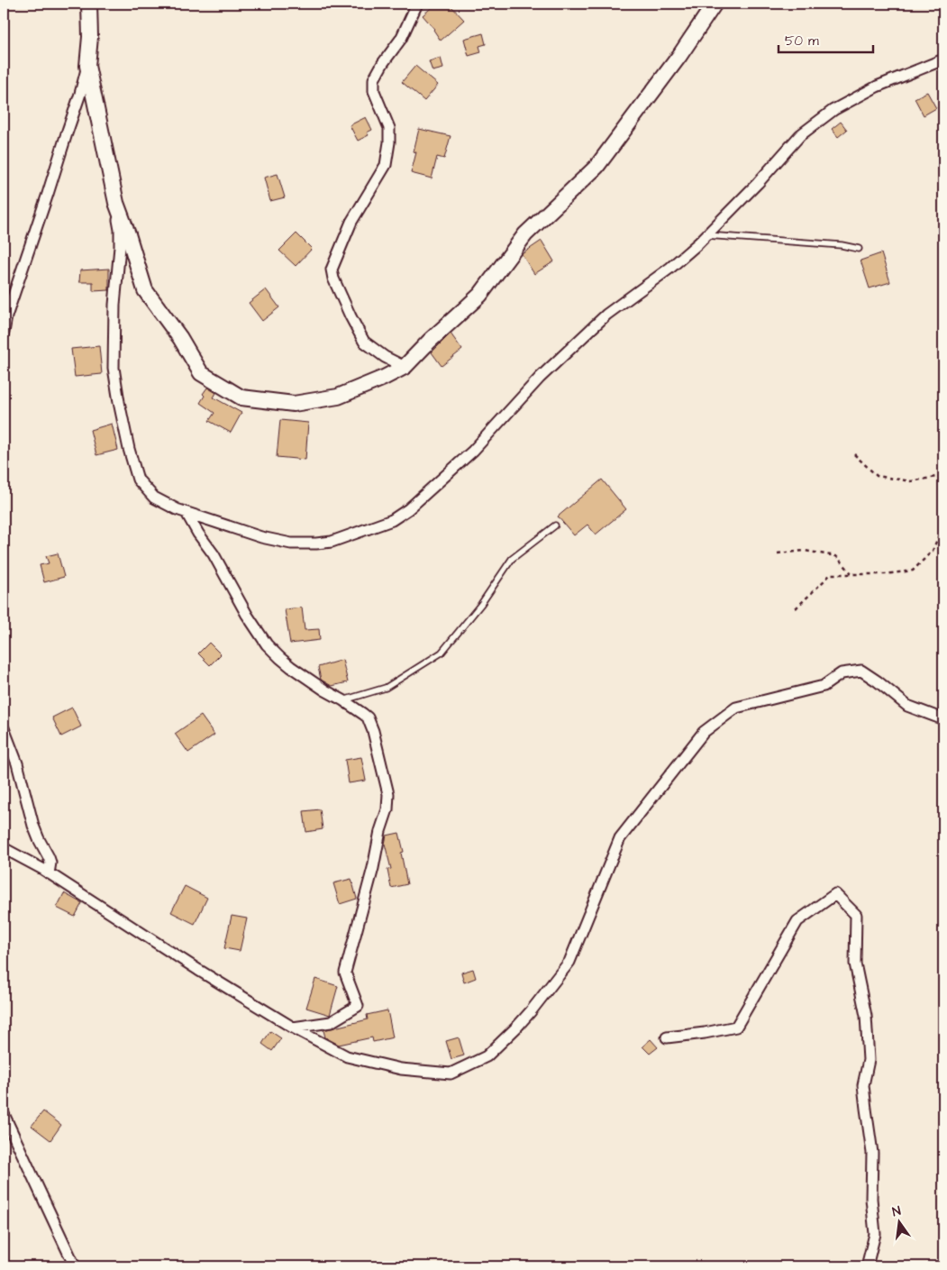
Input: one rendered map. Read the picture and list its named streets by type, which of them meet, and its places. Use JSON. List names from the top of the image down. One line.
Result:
{"scale_bar":"50 m","north":"top"}
